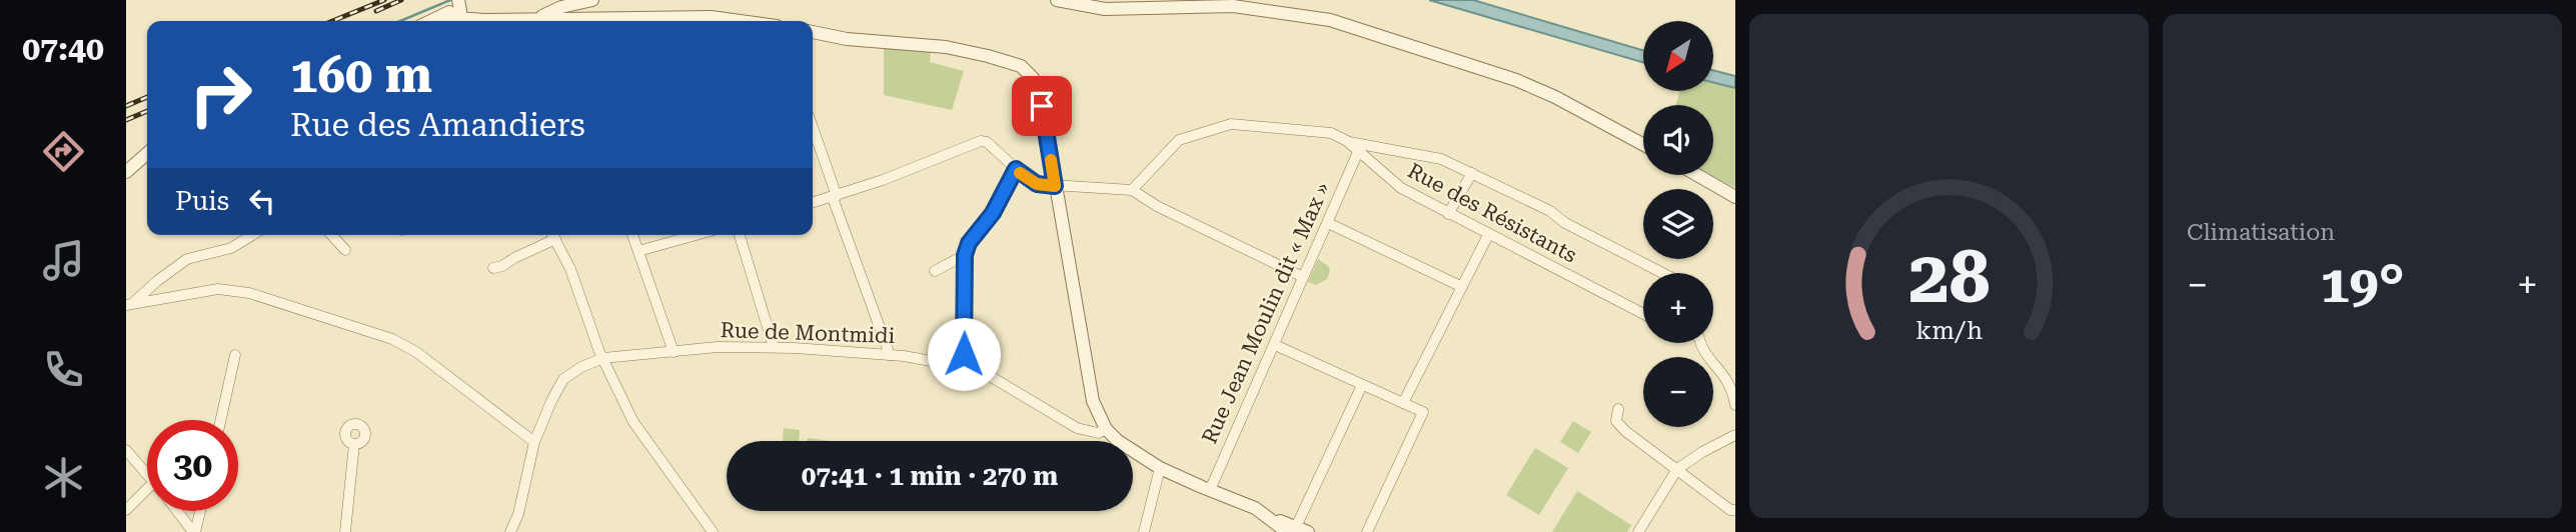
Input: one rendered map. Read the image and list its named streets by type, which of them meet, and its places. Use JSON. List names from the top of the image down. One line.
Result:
{"streets":{"street":["Rue des Résistants","Rue Jean Moulin dit « Max »","Rue de Montmidi"]},"crossings":[["Rue des Résistants","Rue Jean Moulin dit « Max »"]],"north":"bottom left","page":{"tabs":"07:40","tile":"Climatisation","map_buttons":["+","−"],"turn":["160 m","Rue des Amandiers"],"then":"Puis","heat":["−","19°","+"],"limit":"30","trip":"07:41 · 1 min · 270 m","gauge":["28","km/h"]}}
